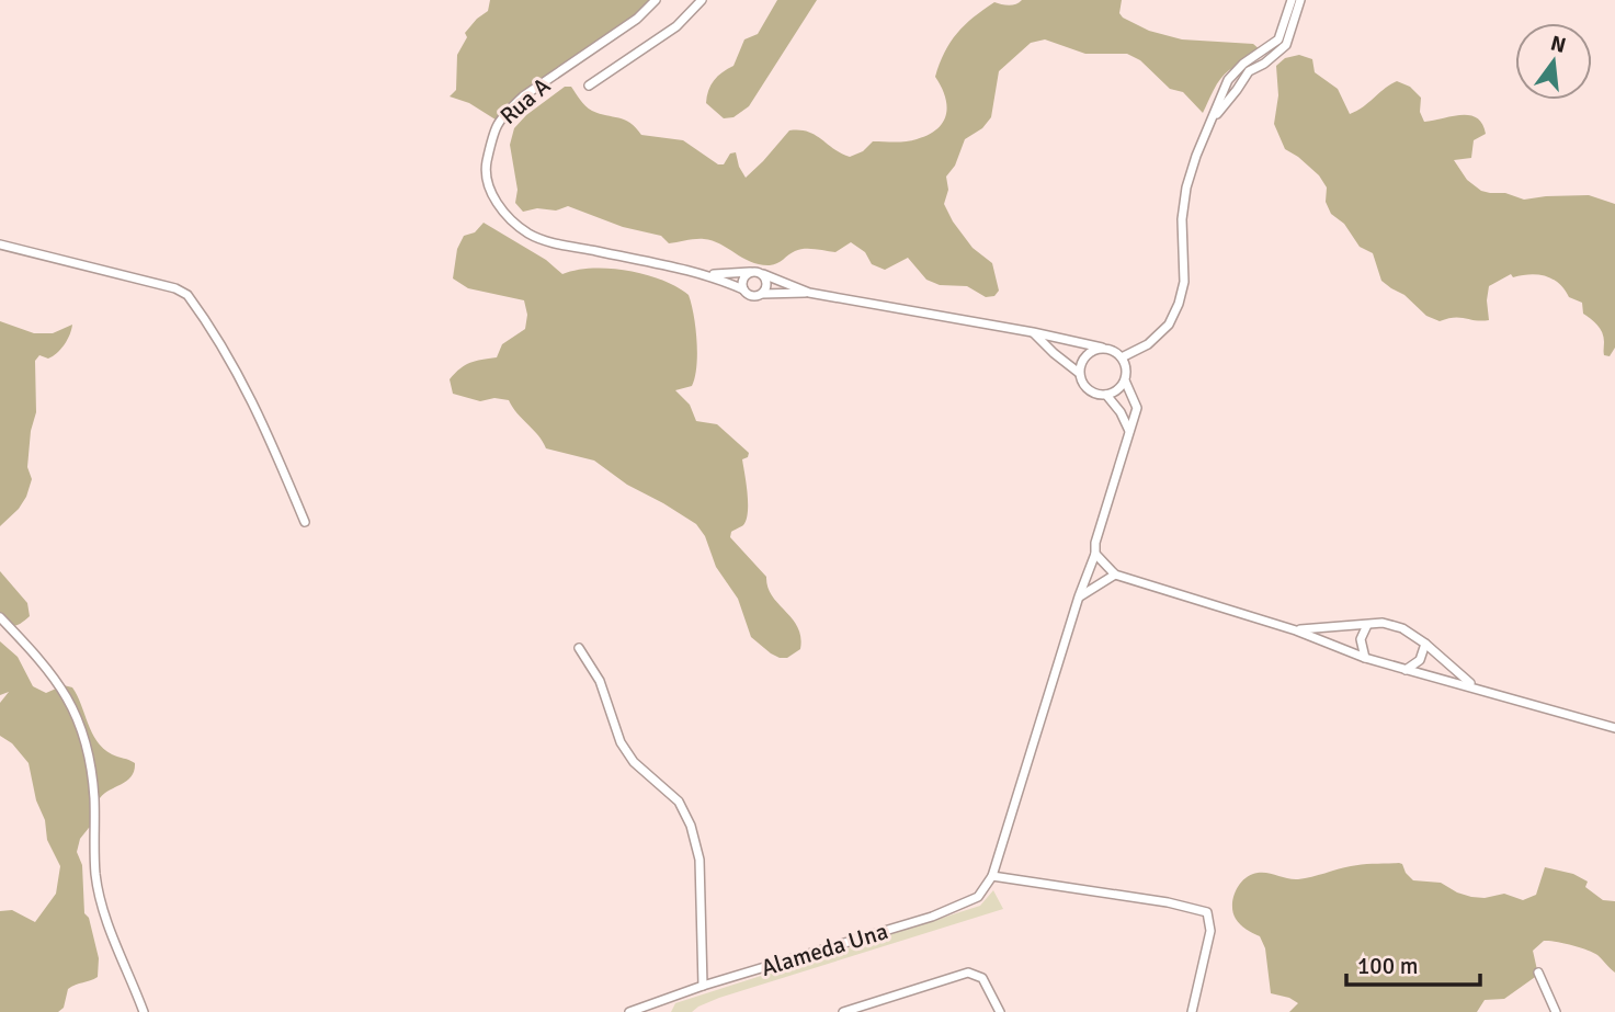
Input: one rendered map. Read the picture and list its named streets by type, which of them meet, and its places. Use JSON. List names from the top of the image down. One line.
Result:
{"streets":{"street":["Rua A","Alameda Una"]},"scale_bar":"100 m","north":"top"}
